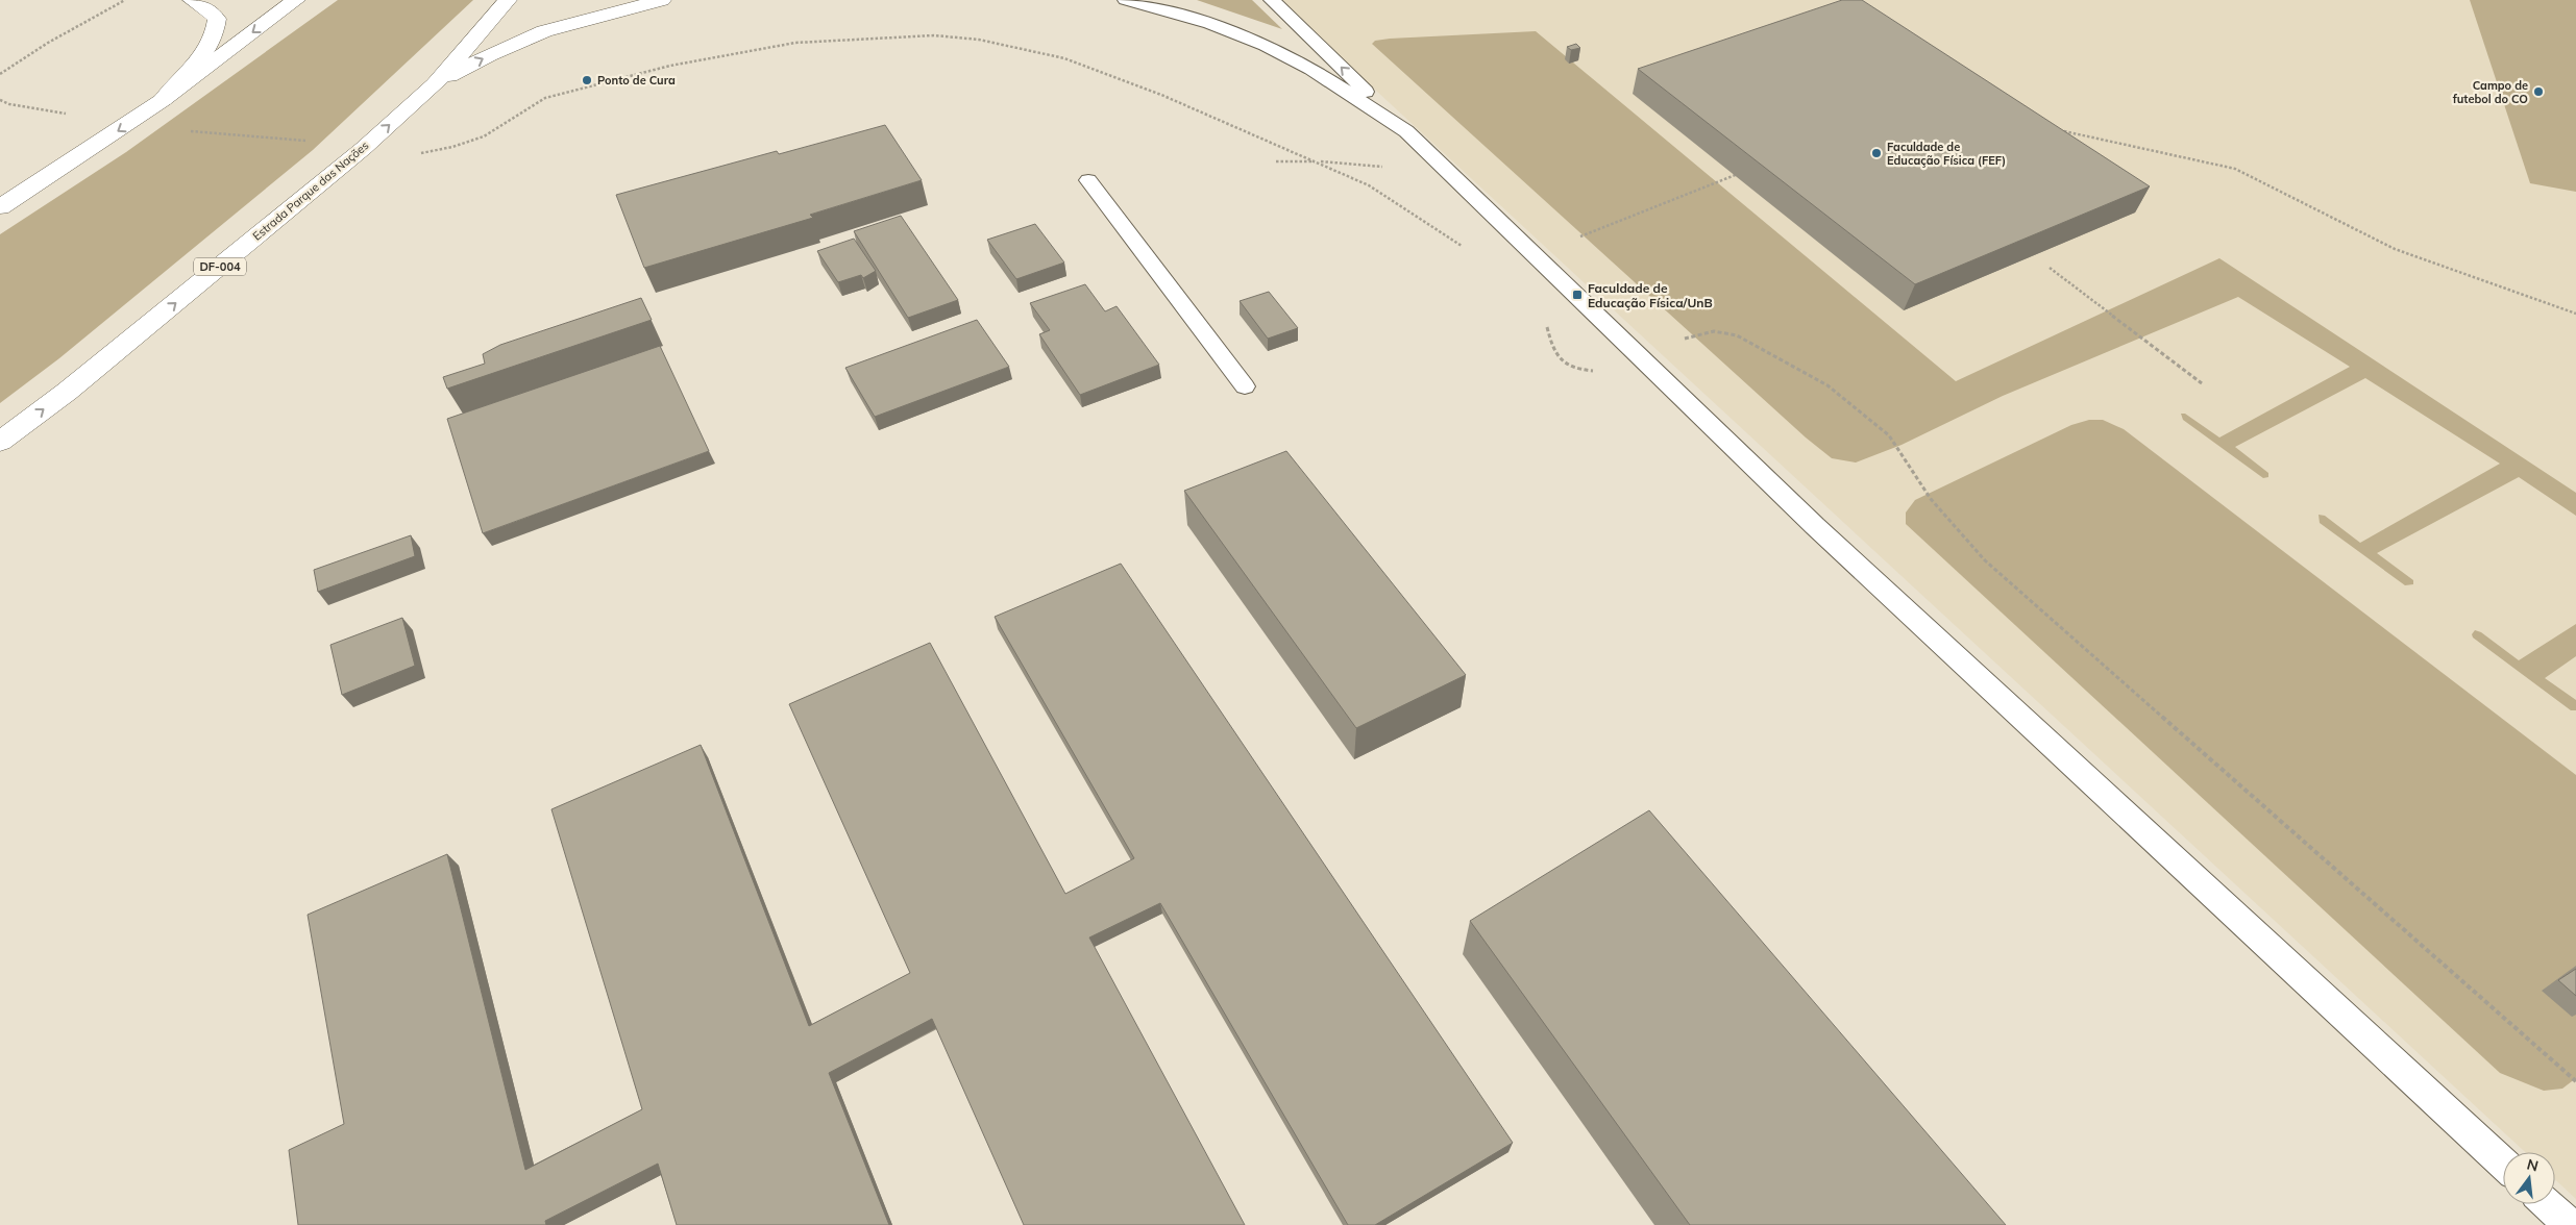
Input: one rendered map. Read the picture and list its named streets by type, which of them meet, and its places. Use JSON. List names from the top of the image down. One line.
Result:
{"streets":{"main road":["Estrada Parque das Nações","DF-004"]},"places":{"other":["Ponto de Cura","Campo de futebol do CO","Faculdade de Educação Física (FEF)"],"transit":["Faculdade de Educação Física/UnB"]},"north":"top"}
